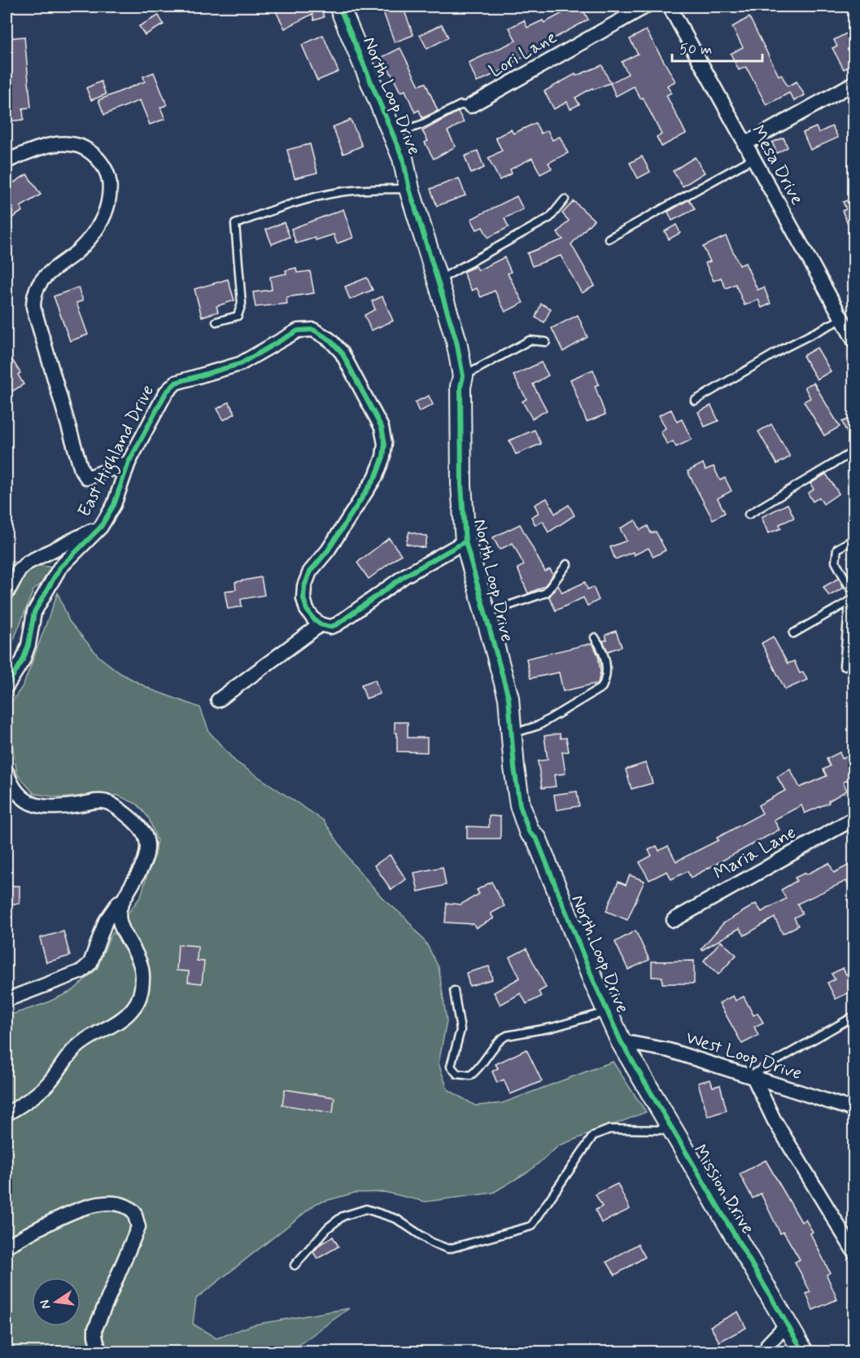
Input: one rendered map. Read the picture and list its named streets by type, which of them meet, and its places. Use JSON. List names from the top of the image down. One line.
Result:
{"streets":{"street":["Lori Lane","North Loop Drive","Mesa Drive","East Highland Drive","Maria Lane","West Loop Drive","Mission Drive"]},"crossings":[["North Loop Drive","West Loop Drive"],["North Loop Drive","Mission Drive"],["West Loop Drive","Mission Drive"]],"scale_bar":"50 m","north":"left"}
